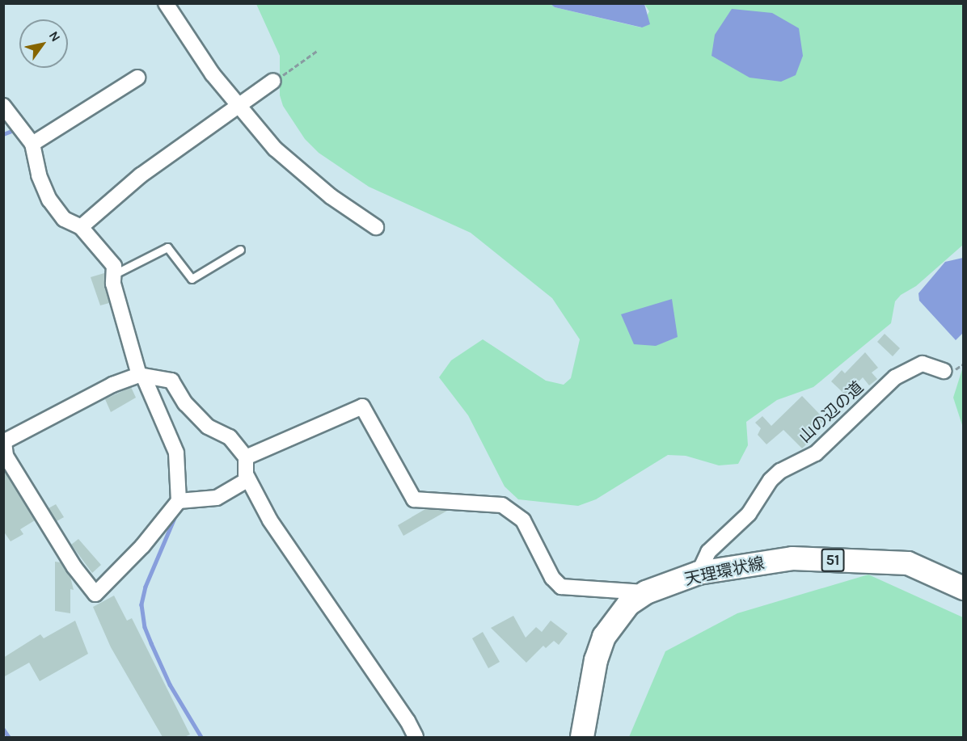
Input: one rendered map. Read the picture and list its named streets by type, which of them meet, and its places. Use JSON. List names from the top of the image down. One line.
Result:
{"streets":{"main road":["51","天理環状線"],"street":["山の辺の道"]},"crossings":[["山の辺の道","天理環状線"]],"north":"top right"}
